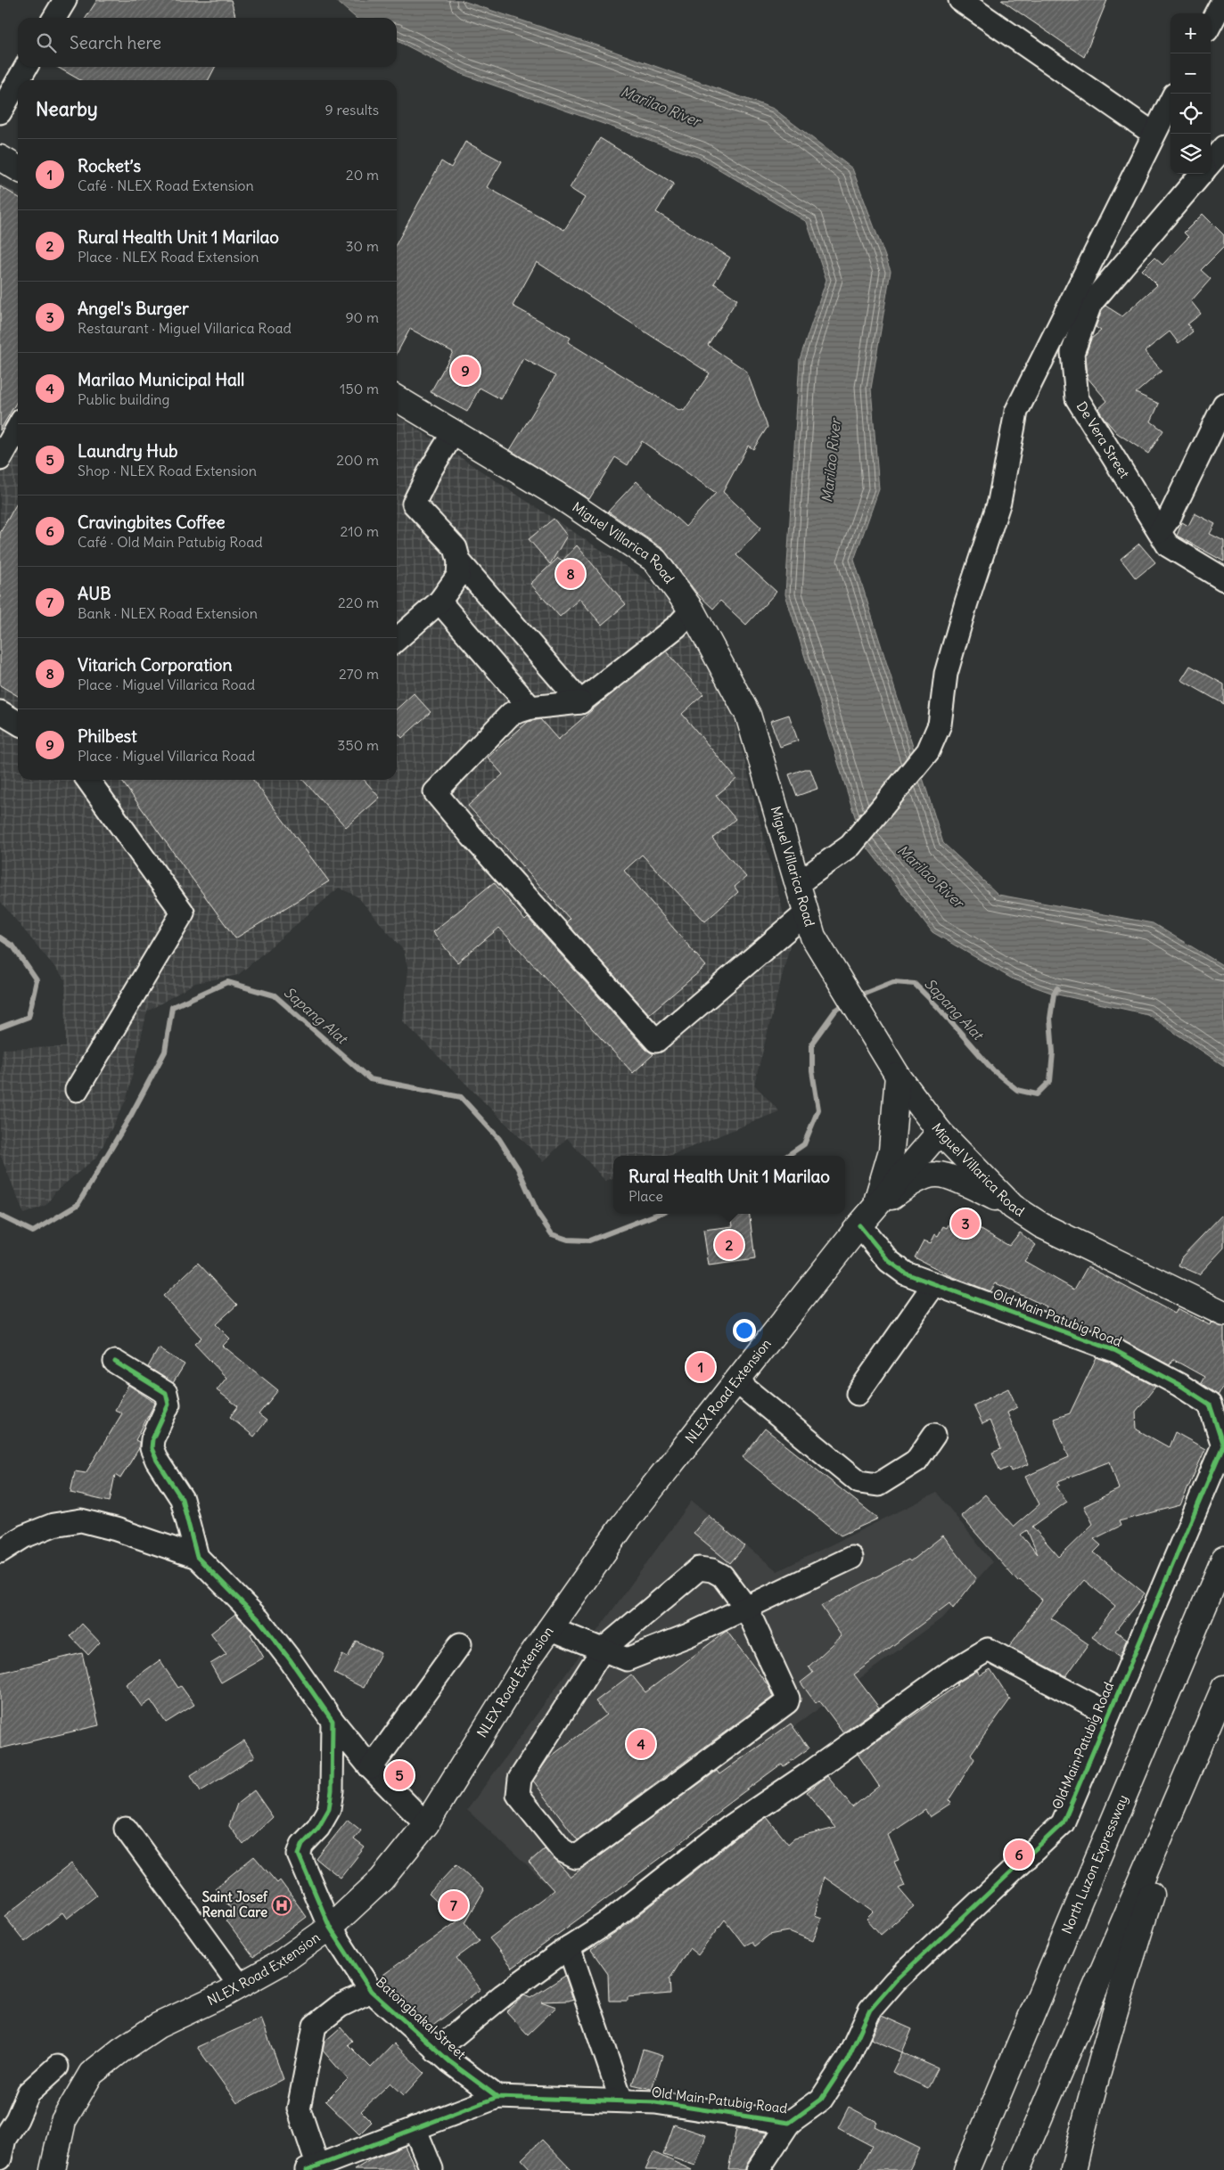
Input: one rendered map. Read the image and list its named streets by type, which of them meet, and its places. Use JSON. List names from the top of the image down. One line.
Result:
{"streets":{"main road":["Miguel Villarica Road","NLEX Road Extension","North Luzon Expressway"],"street":["De Vera Street","Old Main Patubig Road","Batongbakal Street"]},"crossings":[["Miguel Villarica Road","NLEX Road Extension"],["Old Main Patubig Road","NLEX Road Extension"],["Old Main Patubig Road","Batongbakal Street"],["NLEX Road Extension","Batongbakal Street"]],"water":["Marilao River","Sapang Alat"],"places":{"hospital":["Saint Josef Renal Care"]},"page":{"map_buttons":["+","−"],"search":"Search here","heading":["Nearby","9 results"],"list":[{"mark":"1","name":"Rocket’s","note":"Café · NLEX Road Extension","value":"20 m"},{"mark":"2","name":"Rural Health Unit 1 Marilao","note":"Place · NLEX Road Extension","value":"30 m"},{"mark":"3","name":"Angel's Burger","note":"Restaurant · Miguel Villarica Road","value":"90 m"},{"mark":"4","name":"Marilao Municipal Hall","note":"Public building","value":"150 m"},{"mark":"5","name":"Laundry Hub","note":"Shop · NLEX Road Extension","value":"200 m"},{"mark":"6","name":"Cravingbites Coffee","note":"Café · Old Main Patubig Road","value":"210 m"},{"mark":"7","name":"AUB","note":"Bank · NLEX Road Extension","value":"220 m"},{"mark":"8","name":"Vitarich Corporation","note":"Place · Miguel Villarica Road","value":"270 m"},{"mark":"9","name":"Philbest","note":"Place · Miguel Villarica Road","value":"350 m"}],"pins":["9","8","3","2","1","4","5","6","7"],"popup":["Rural Health Unit 1 Marilao","Place"]}}
